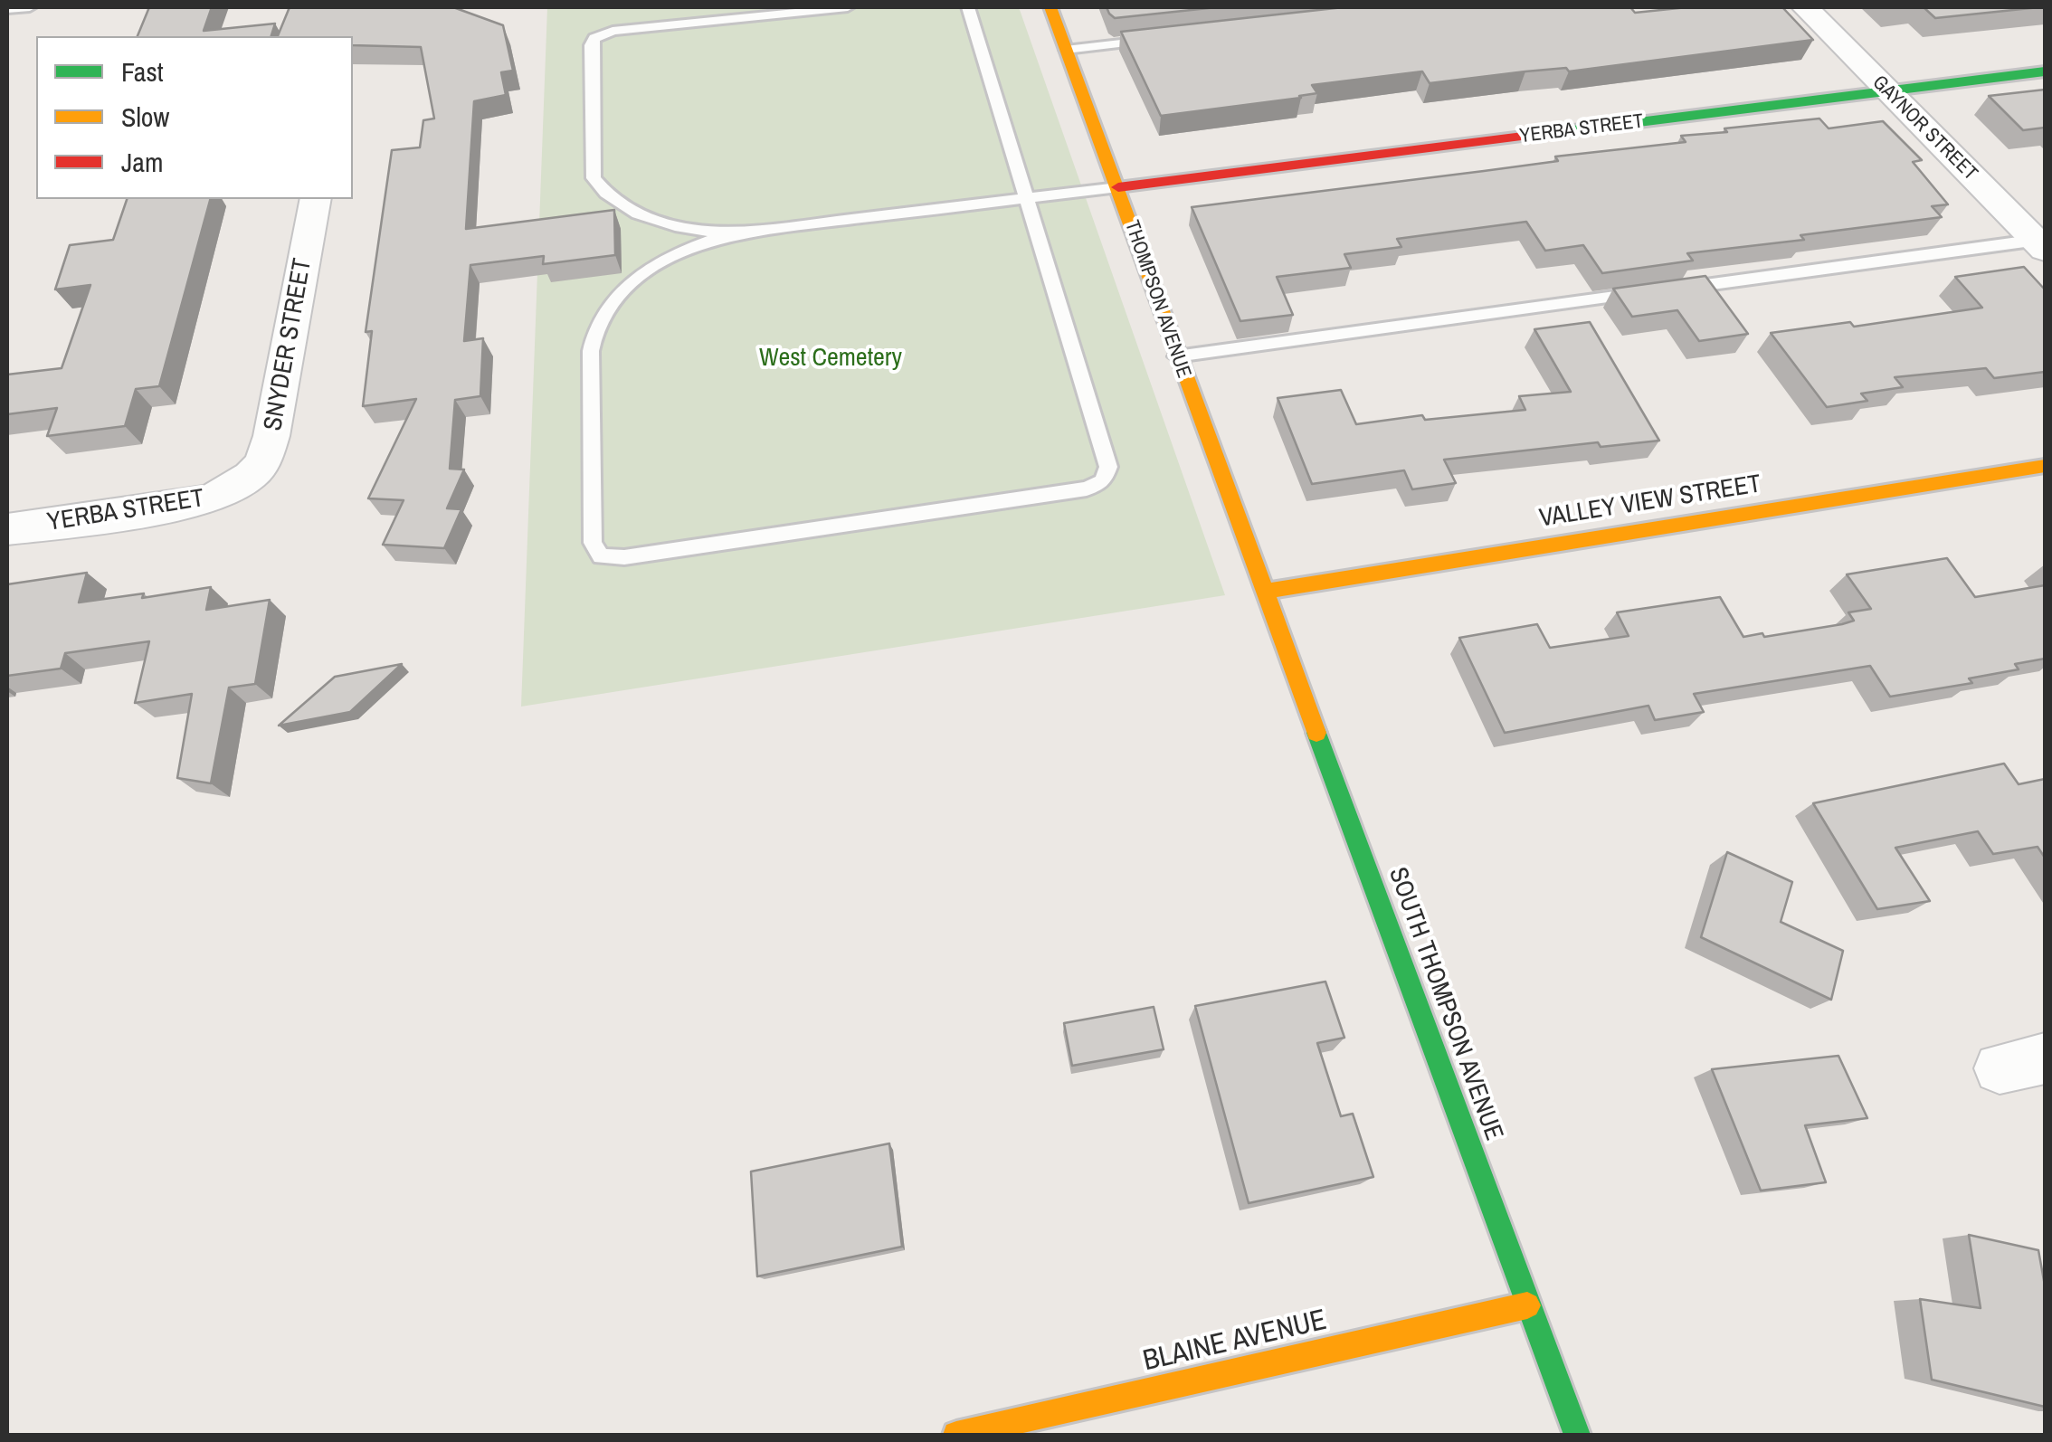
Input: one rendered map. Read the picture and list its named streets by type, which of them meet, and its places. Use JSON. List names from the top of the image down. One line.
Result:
{"streets":{"street":["GAYNOR STREET","YERBA STREET","THOMPSON AVENUE","SNYDER STREET","VALLEY VIEW STREET","SOUTH THOMPSON AVENUE","BLAINE AVENUE"]},"crossings":[["GAYNOR STREET","YERBA STREET"],["YERBA STREET","THOMPSON AVENUE"],["YERBA STREET","SNYDER STREET"],["THOMPSON AVENUE","VALLEY VIEW STREET"],["THOMPSON AVENUE","SOUTH THOMPSON AVENUE"],["VALLEY VIEW STREET","SOUTH THOMPSON AVENUE"],["SOUTH THOMPSON AVENUE","BLAINE AVENUE"]],"parks":["West Cemetery"],"legend":["Fast","Slow","Jam"]}
